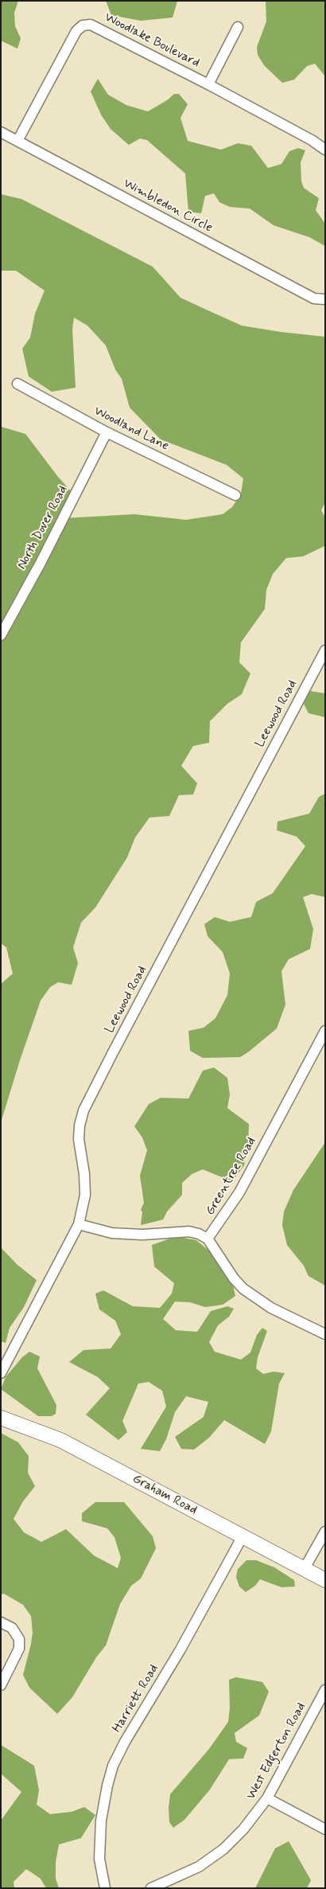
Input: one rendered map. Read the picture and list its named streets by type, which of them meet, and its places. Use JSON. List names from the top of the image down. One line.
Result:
{"streets":{"main road":["Graham Road"],"street":["Woodlake Boulevard","Wimbledon Circle","Woodland Lane","North Dover Road","Leewood Road","Greentree Road","Harriett Road","West Edgerton Road"]},"crossings":[["Woodlake Boulevard","Wimbledon Circle"],["Woodland Lane","North Dover Road"],["Graham Road","Harriett Road"]]}
